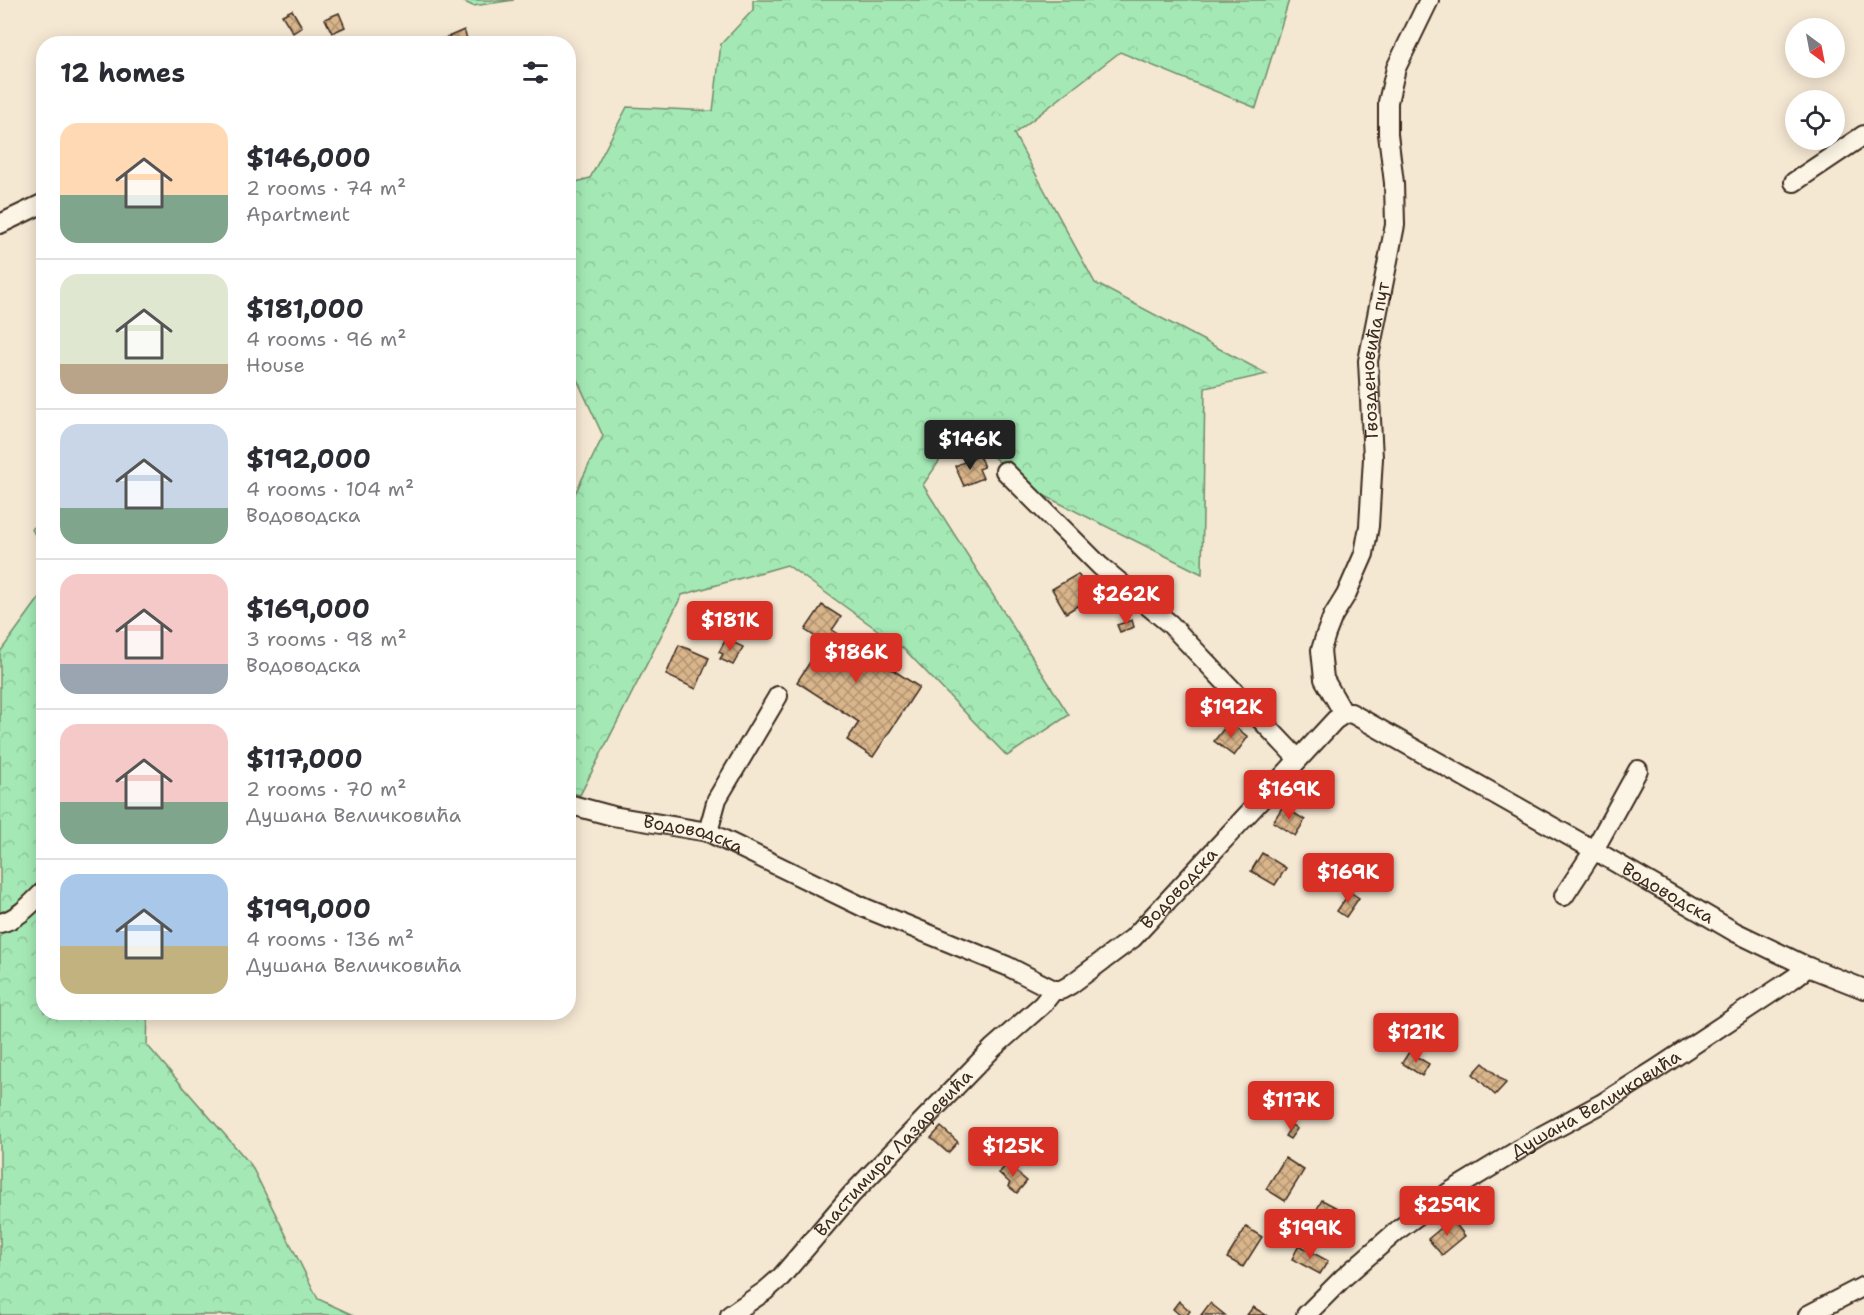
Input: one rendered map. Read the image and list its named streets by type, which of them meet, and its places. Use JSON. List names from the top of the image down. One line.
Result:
{"streets":{"street":["Гвозденовића пут","Водоводска","Душана Величковића","Властимира Лазаревића"]},"crossings":[["Гвозденовића пут","Водоводска"],["Водоводска","Душана Величковића"],["Водоводска","Властимира Лазаревића"]],"north":"bottom right","page":{"heading":"12 homes","list":[{"name":"$146,000","note":"2 rooms · 74 m² · Apartment"},{"name":"$181,000","note":"4 rooms · 96 m² · House"},{"name":"$192,000","note":"4 rooms · 104 m² · Водоводска"},{"name":"$169,000","note":"3 rooms · 98 m² · Водоводска"},{"name":"$117,000","note":"2 rooms · 70 m² · Душана Величковића"},{"name":"$199,000","note":"4 rooms · 136 m² · Душана Величковића"}],"price":["$146K","$262K","$181K","$186K","$192K","$169K","$169K","$121K","$117K","$125K","$259K","$199K"]}}
